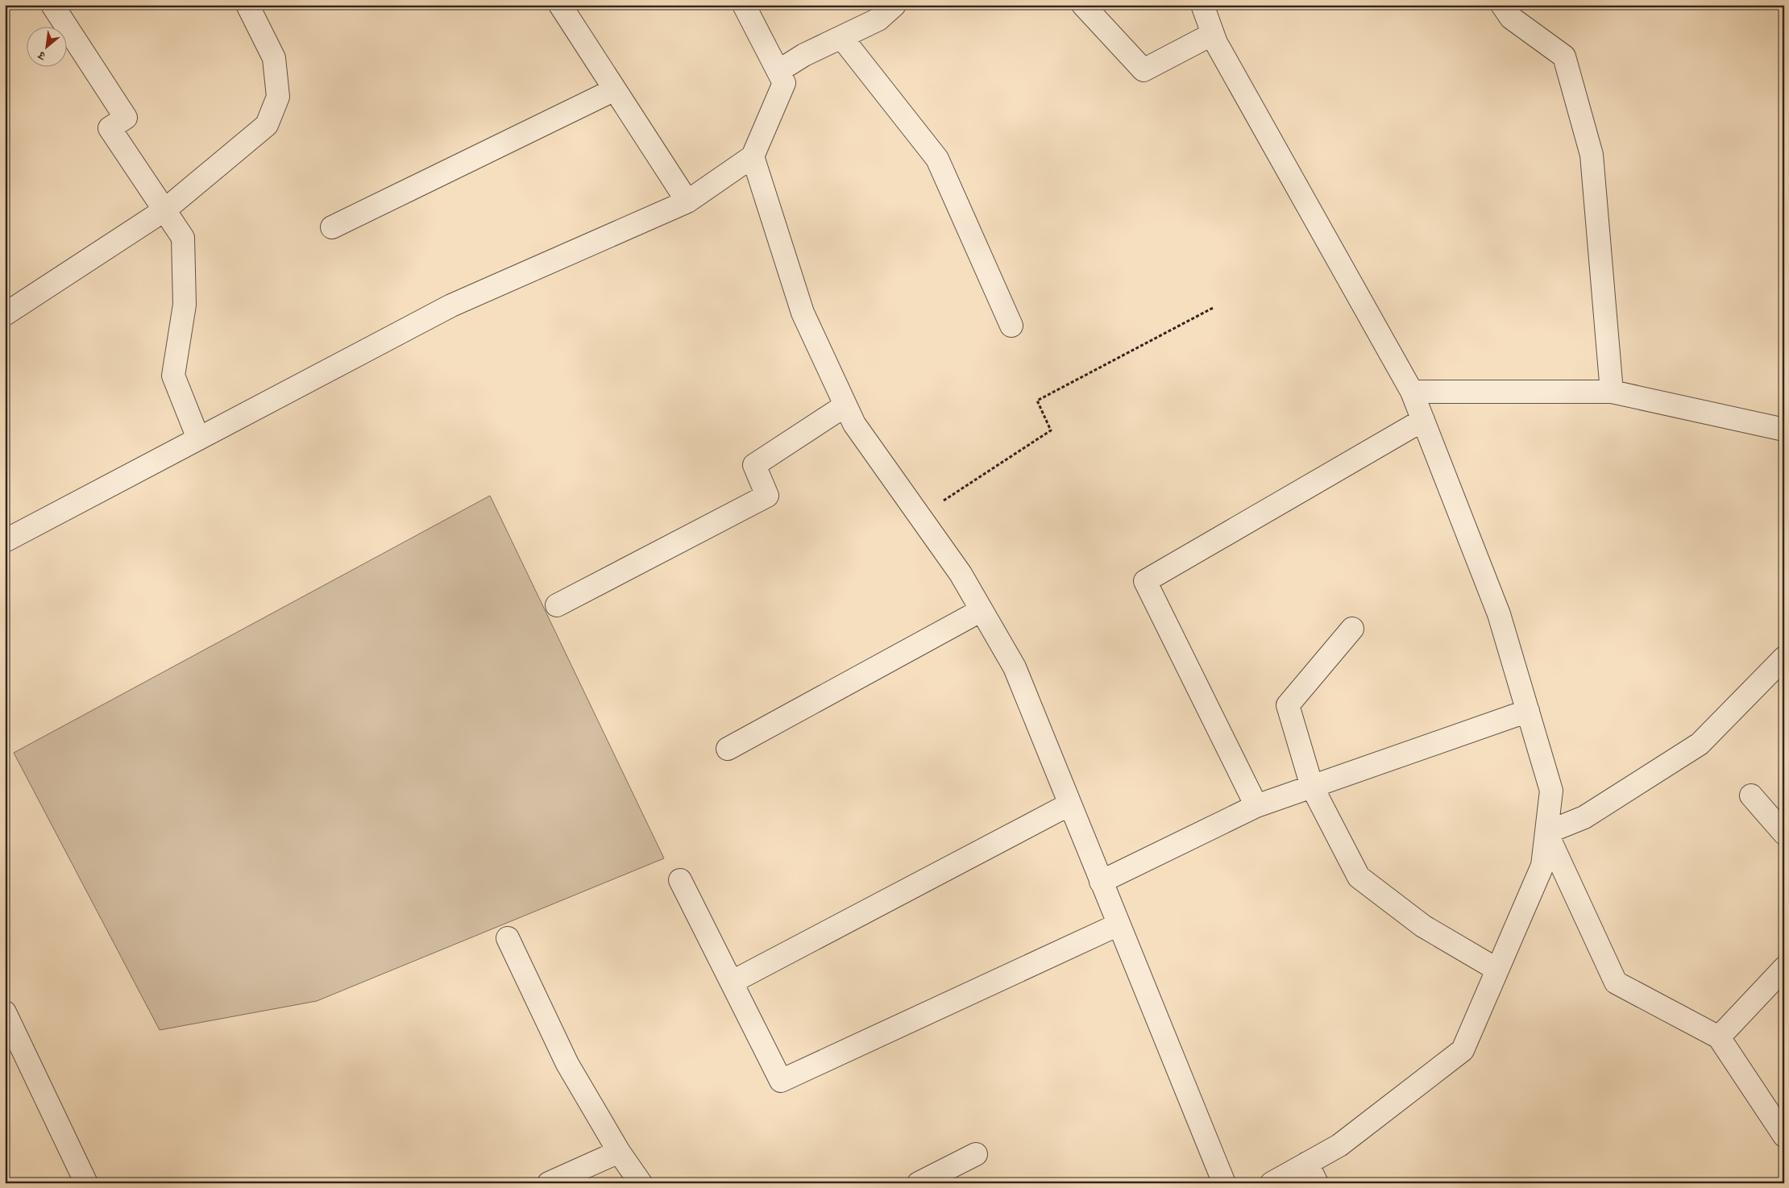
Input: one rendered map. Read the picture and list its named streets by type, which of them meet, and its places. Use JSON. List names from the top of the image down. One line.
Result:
{"north":"bottom left"}
